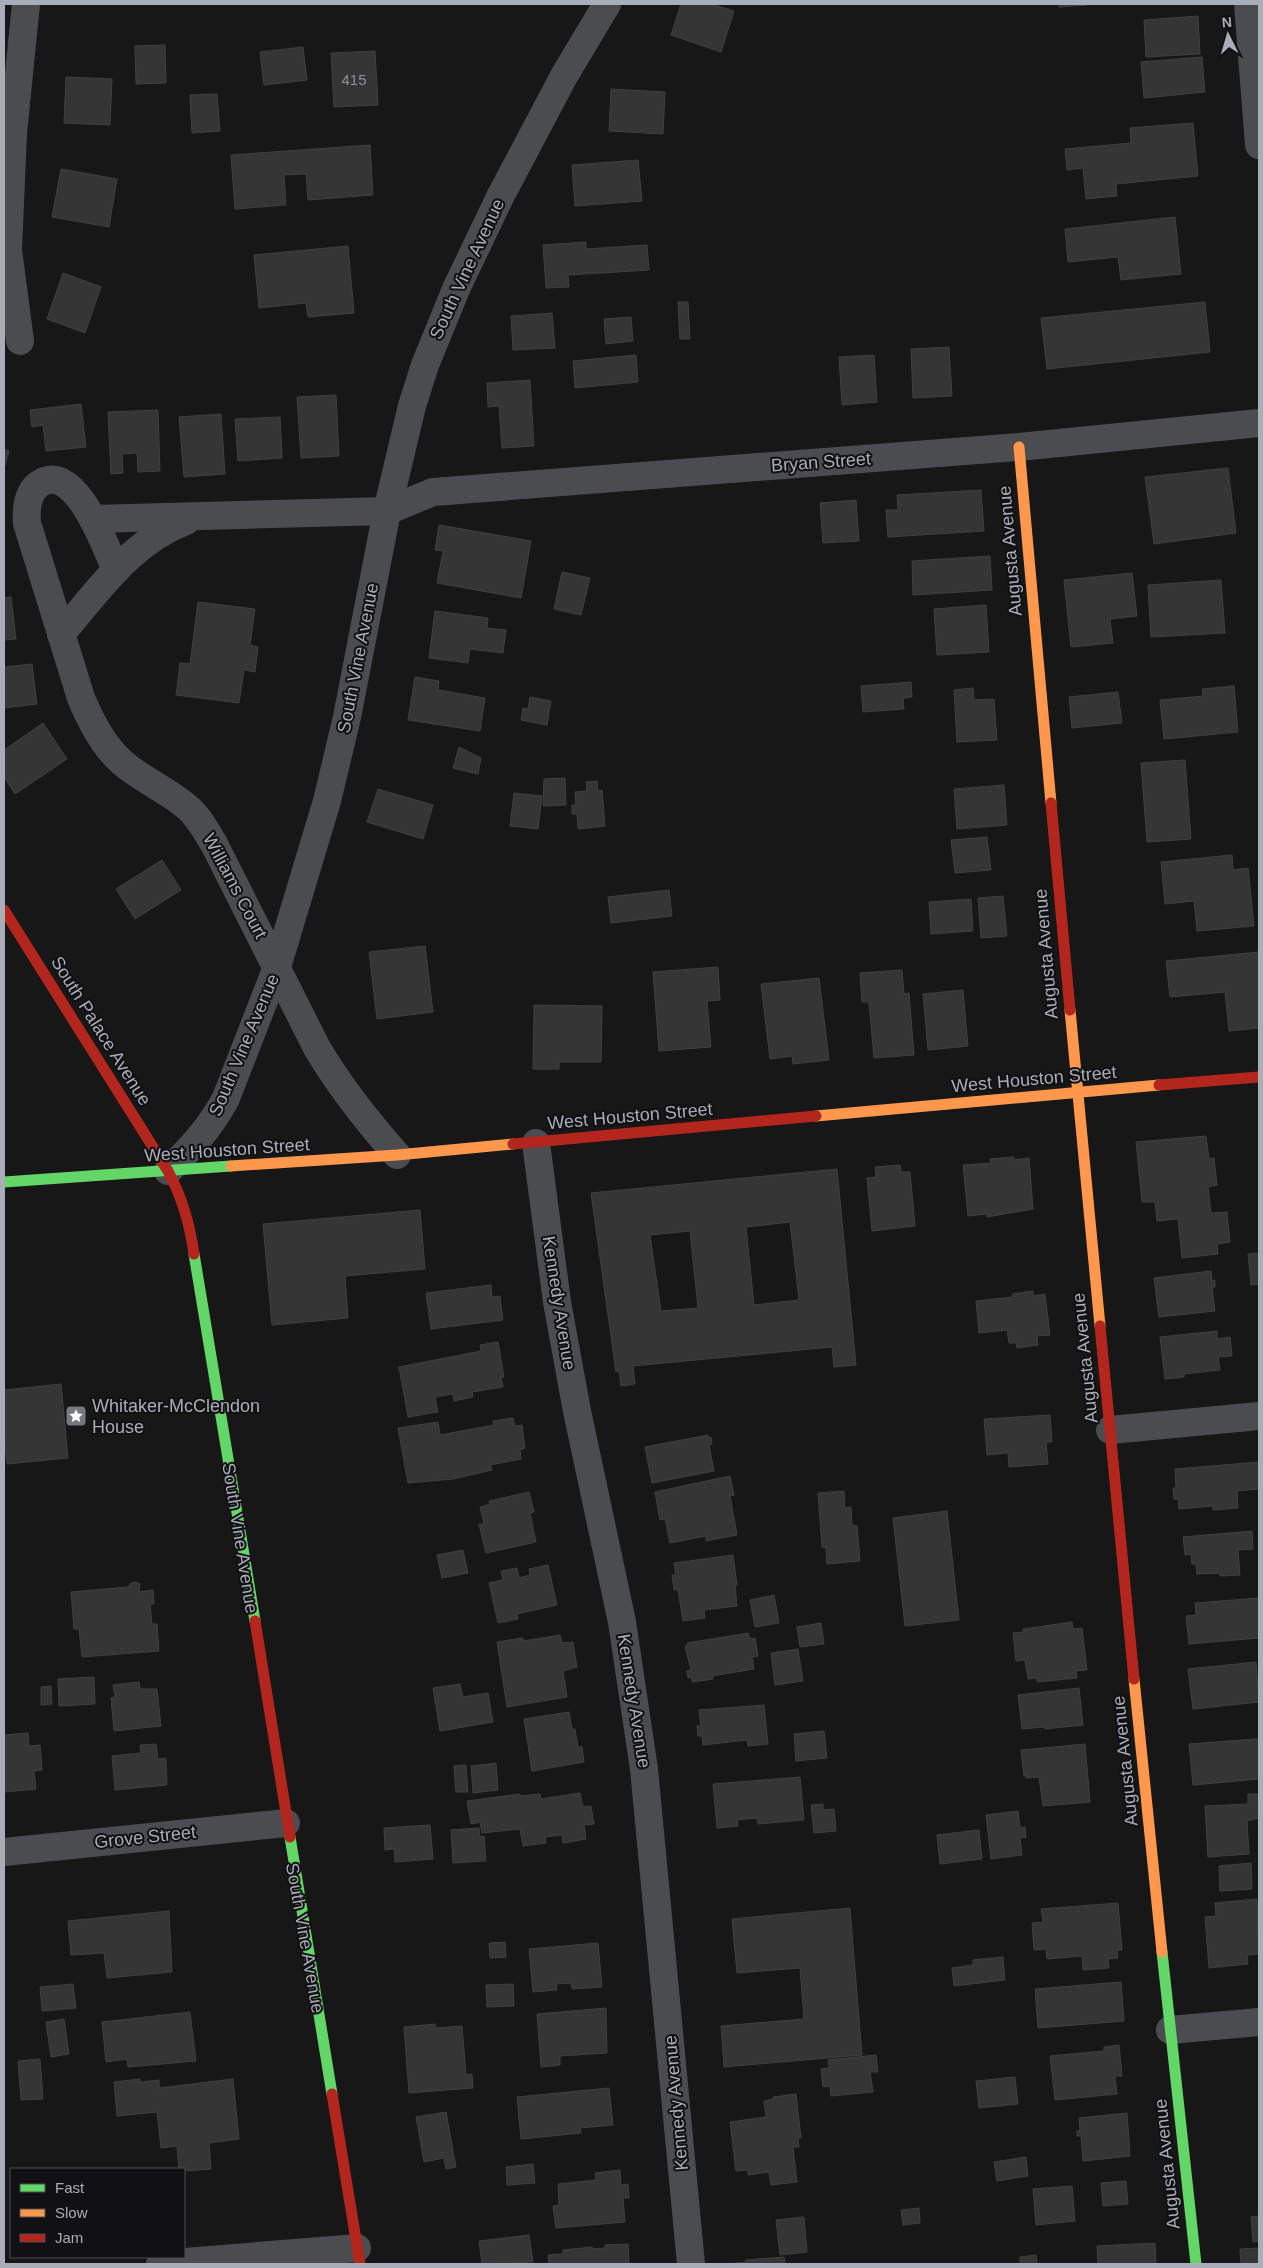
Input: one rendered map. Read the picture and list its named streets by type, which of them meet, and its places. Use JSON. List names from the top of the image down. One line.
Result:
{"streets":{"street":["South Vine Avenue","Bryan Street","Augusta Avenue","Williams Court","South Palace Avenue","West Houston Street","Kennedy Avenue","Grove Street"]},"crossings":[["South Vine Avenue","Bryan Street"],["South Vine Avenue","Williams Court"],["South Vine Avenue","South Palace Avenue"],["South Vine Avenue","West Houston Street"],["South Vine Avenue","Grove Street"],["Bryan Street","Augusta Avenue"],["Augusta Avenue","West Houston Street"],["Williams Court","West Houston Street"],["South Palace Avenue","West Houston Street"],["West Houston Street","Kennedy Avenue"]],"places":{"place":["Whitaker-McClendon House"]},"house_numbers":["415"],"legend":["Fast","Slow","Jam"],"north":"top"}
